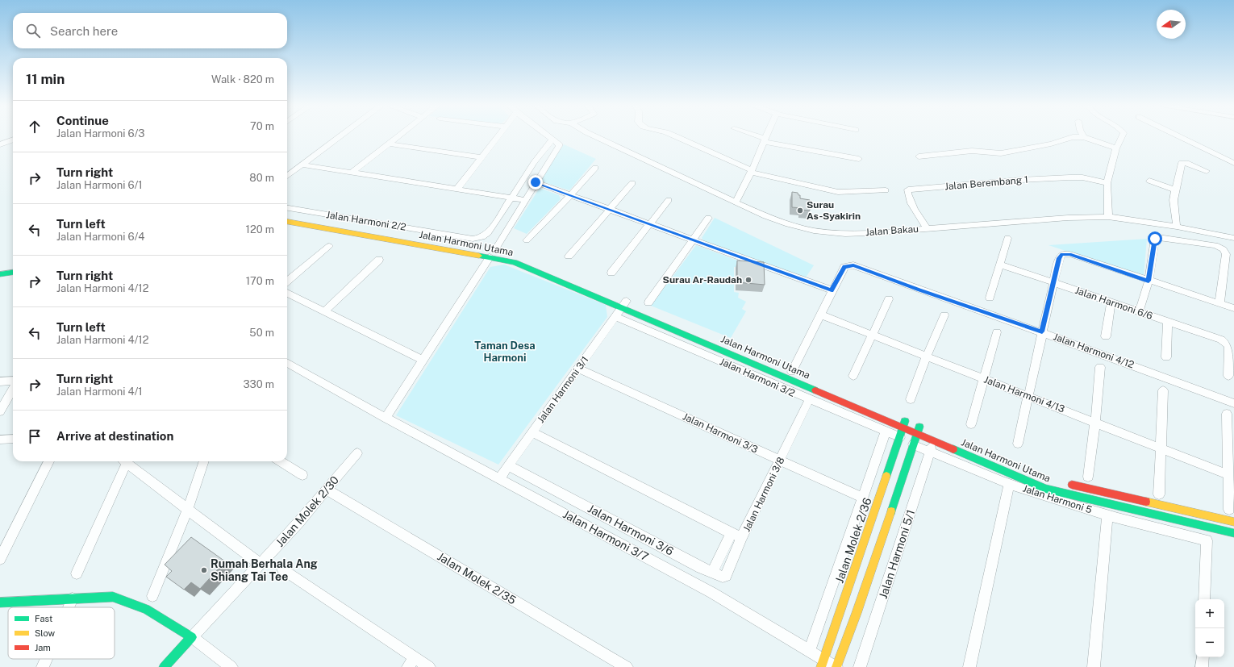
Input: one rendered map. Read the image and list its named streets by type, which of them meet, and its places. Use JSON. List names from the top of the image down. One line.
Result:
{"streets":{"main road":["Jalan Harmoni Utama","Jalan Molek 2/30","Jalan Molek 2/36"],"street":["Jalan Berembang 1","Jalan Harmoni 2/2","Jalan Bakau","Jalan Harmoni 6/6","Jalan Harmoni 4/12","Jalan Harmoni 3/2","Jalan Harmoni 3/1","Jalan Harmoni 4/13","Jalan Harmoni 3/3","Jalan Harmoni 3/8","Jalan Harmoni 5","Jalan Harmoni 3/6","Jalan Harmoni 3/7","Jalan Harmoni 5/1","Jalan Molek 2/35"]},"crossings":[["Jalan Berembang 1","Jalan Bakau"],["Jalan Harmoni Utama","Jalan Harmoni 4/12"],["Jalan Harmoni Utama","Jalan Harmoni 3/1"],["Jalan Harmoni Utama","Jalan Harmoni 5"],["Jalan Harmoni Utama","Jalan Molek 2/36"],["Jalan Harmoni Utama","Jalan Harmoni 5/1"],["Jalan Harmoni 4/12","Jalan Harmoni 4/13"],["Jalan Harmoni 3/2","Jalan Harmoni 3/1"],["Jalan Harmoni 3/2","Jalan Harmoni 3/8"],["Jalan Harmoni 3/2","Jalan Molek 2/36"],["Jalan Harmoni 3/1","Jalan Harmoni 3/3"],["Jalan Harmoni 3/1","Jalan Harmoni 3/6"],["Jalan Harmoni 3/1","Jalan Harmoni 3/7"],["Jalan Harmoni 3/3","Jalan Harmoni 3/8"],["Jalan Harmoni 3/8","Jalan Harmoni 3/6"],["Jalan Harmoni 5","Jalan Harmoni 5/1"],["Jalan Molek 2/30","Jalan Molek 2/35"],["Jalan Harmoni 3/7","Jalan Molek 2/36"]],"districts":["Taman Desa Harmoni"],"places":["Surau As-Syakirin","Surau Ar-Raudah","Rumah Berhala Ang Shiang Tai Tee"],"legend":["Fast","Slow","Jam"],"north":"left","page":{"search":"Search here","heading":["11 min","Walk · 820 m"],"list":[["Continue","Jalan Harmoni 6/3","70 m"],["Turn right","Jalan Harmoni 6/1","80 m"],["Turn left","Jalan Harmoni 6/4","120 m"],["Turn right","Jalan Harmoni 4/12","170 m"],["Turn left","Jalan Harmoni 4/12","50 m"],["Turn right","Jalan Harmoni 4/1","330 m"],"Arrive at destination"],"map_buttons":["+","−"]}}
